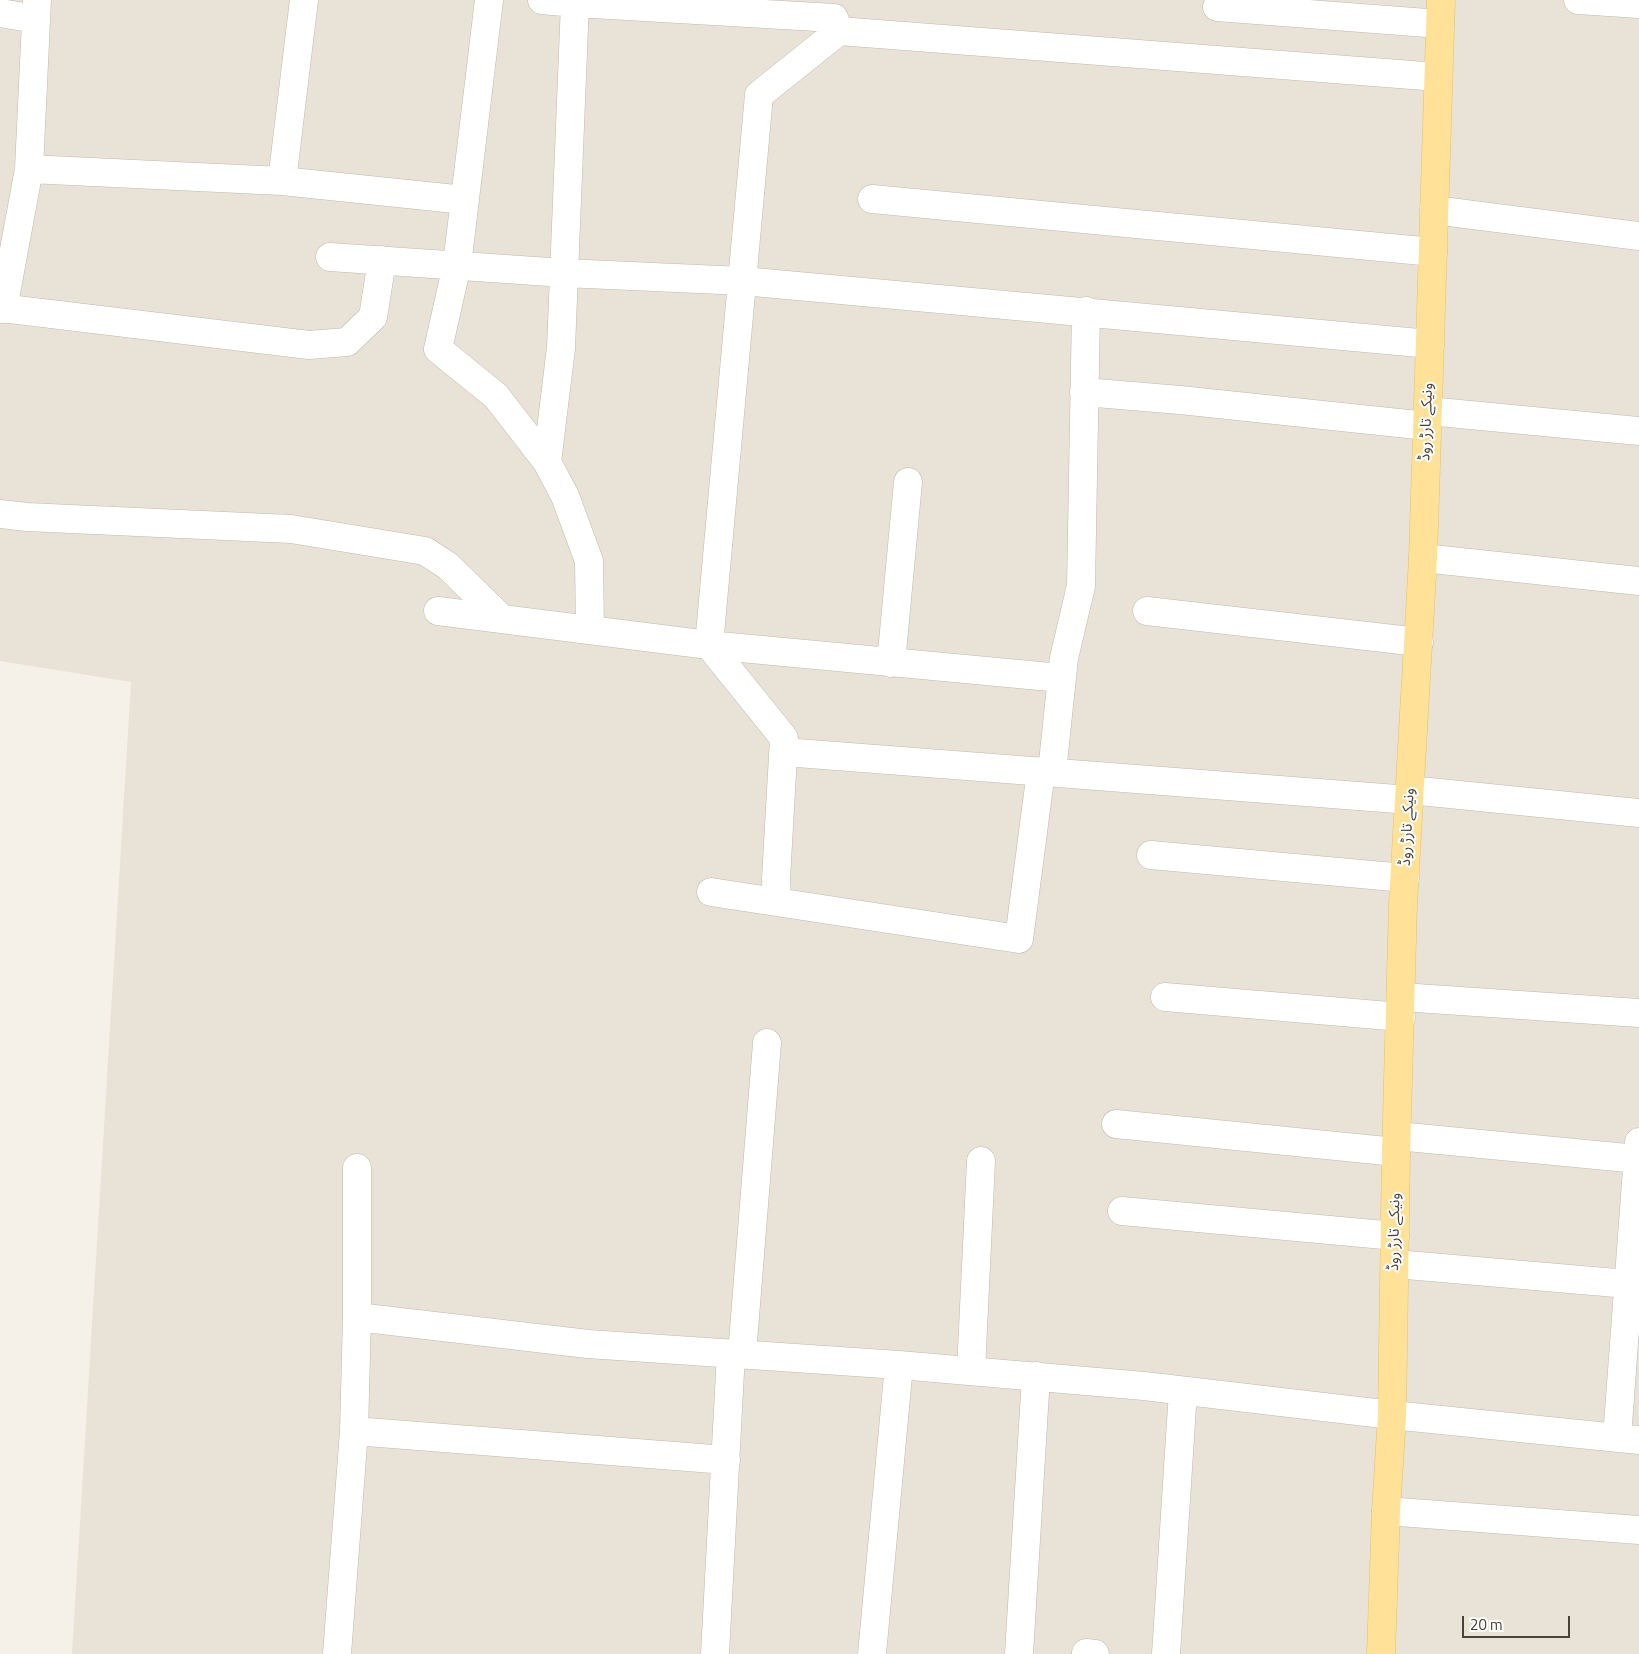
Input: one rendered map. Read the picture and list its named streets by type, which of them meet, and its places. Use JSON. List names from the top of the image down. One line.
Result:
{"streets":{"main road":["ونیکے تارڑ روڈ"]},"scale_bar":"20 m"}
